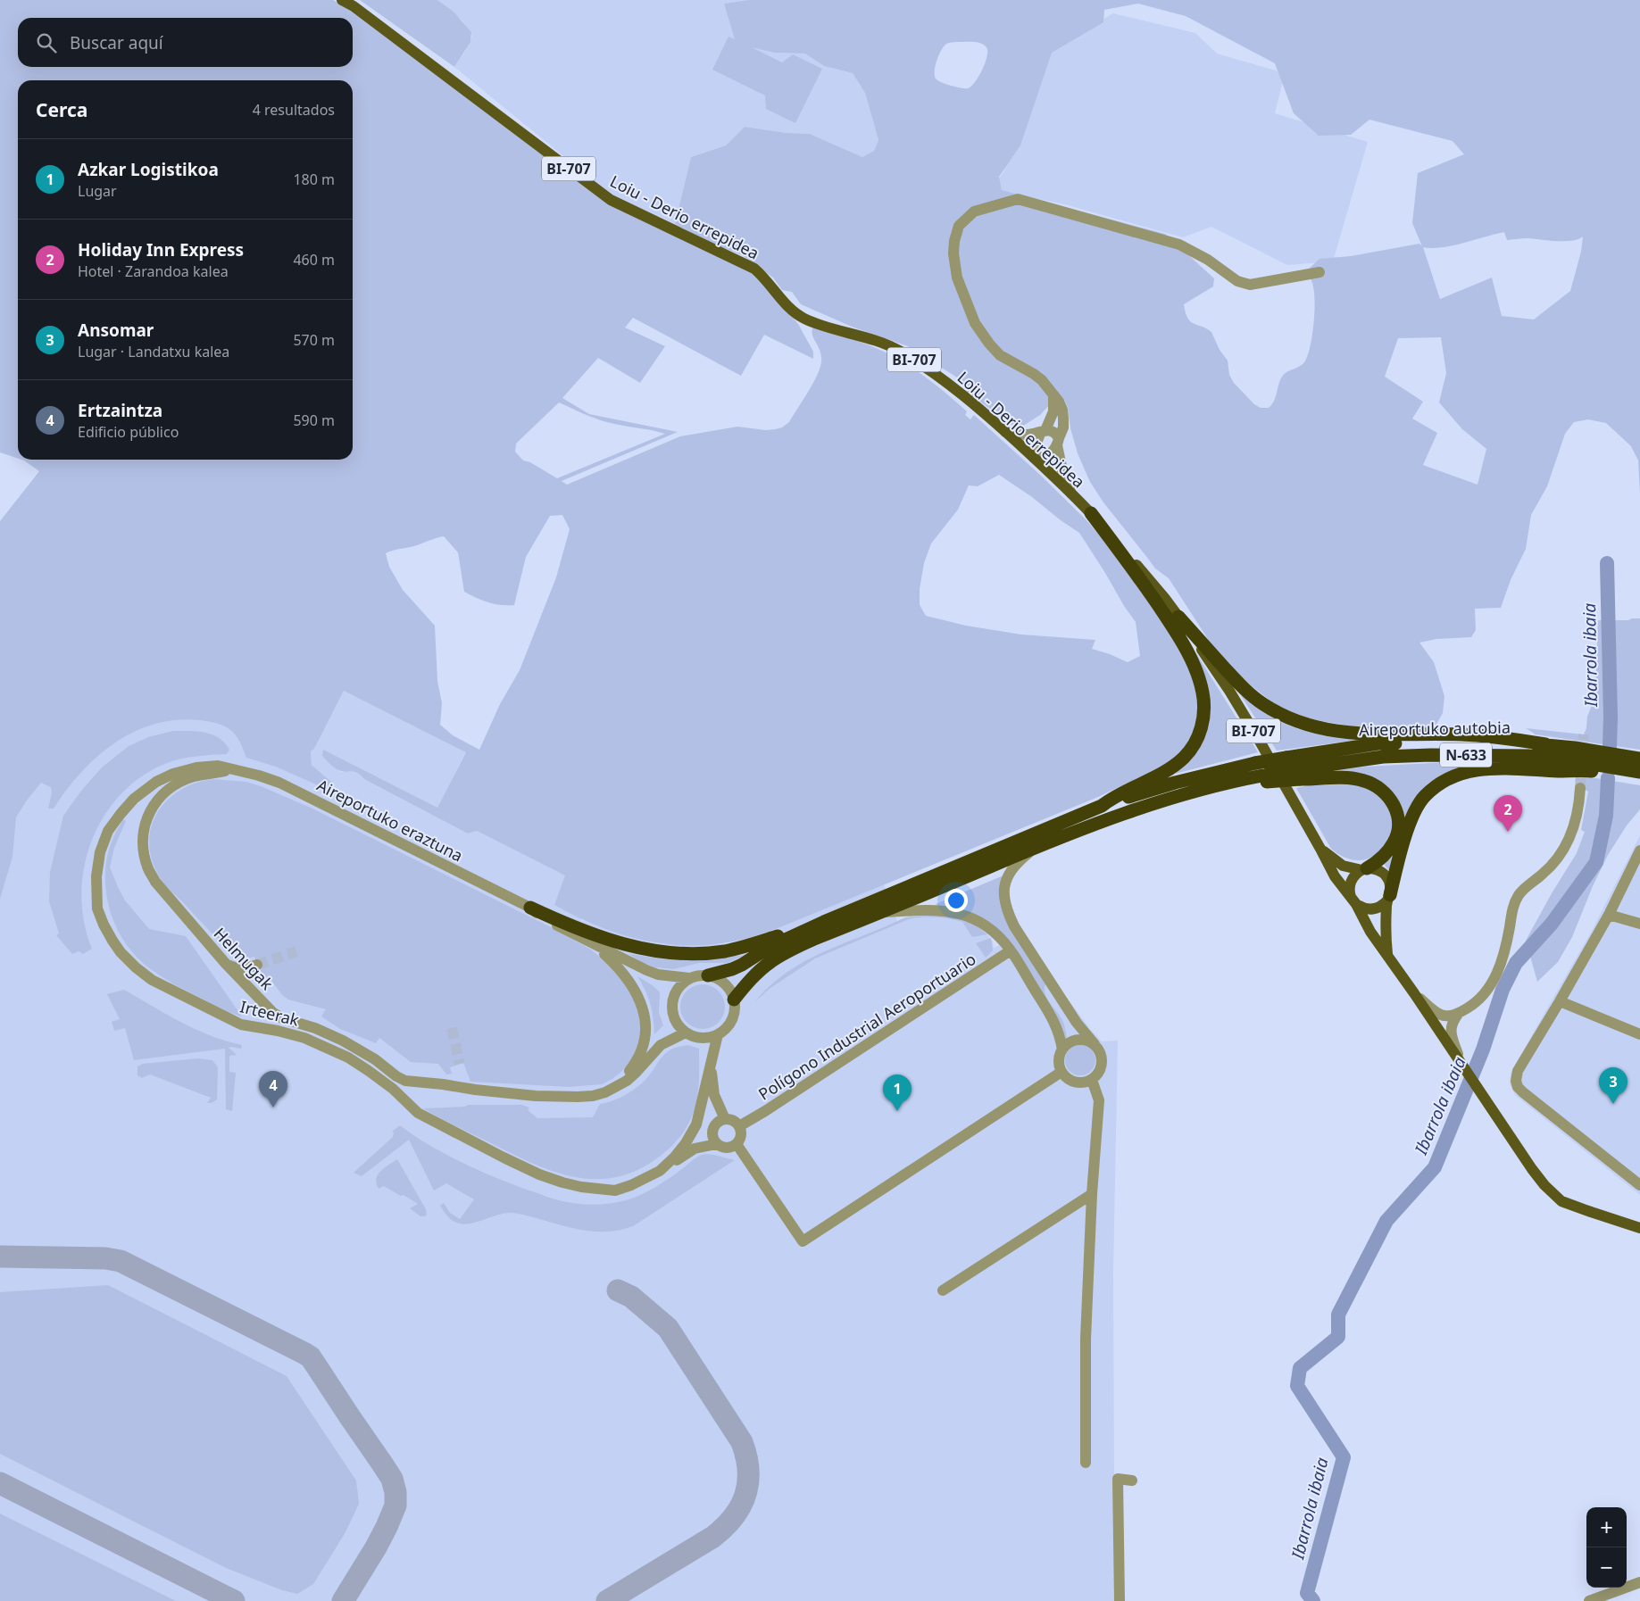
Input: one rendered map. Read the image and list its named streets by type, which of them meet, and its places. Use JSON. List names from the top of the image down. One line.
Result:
{"streets":{"highway":["Aireportuko autobia","N-633"],"main road":["BI-707","Loiu - Derio errepidea"],"street":["Aireportuko eraztuna","Helmugak","Irteerak","Polígono Industrial Aeroportuario"]},"crossings":[["BI-707","Loiu - Derio errepidea"],["Aireportuko autobia","Helmugak"],["Aireportuko eraztuna","Helmugak"],["Aireportuko eraztuna","Irteerak"],["Helmugak","Irteerak"]],"water":["Ibarrola ibaia"],"page":{"search":"Buscar aquí","heading":["Cerca","4 resultados"],"list":[{"mark":"1","name":"Azkar Logistikoa","note":"Lugar","value":"180 m"},{"mark":"2","name":"Holiday Inn Express","note":"Hotel · Zarandoa kalea","value":"460 m"},{"mark":"3","name":"Ansomar","note":"Lugar · Landatxu kalea","value":"570 m"},{"mark":"4","name":"Ertzaintza","note":"Edificio público","value":"590 m"}],"pins":["2","3","4","1"],"map_buttons":["+","−"]}}
